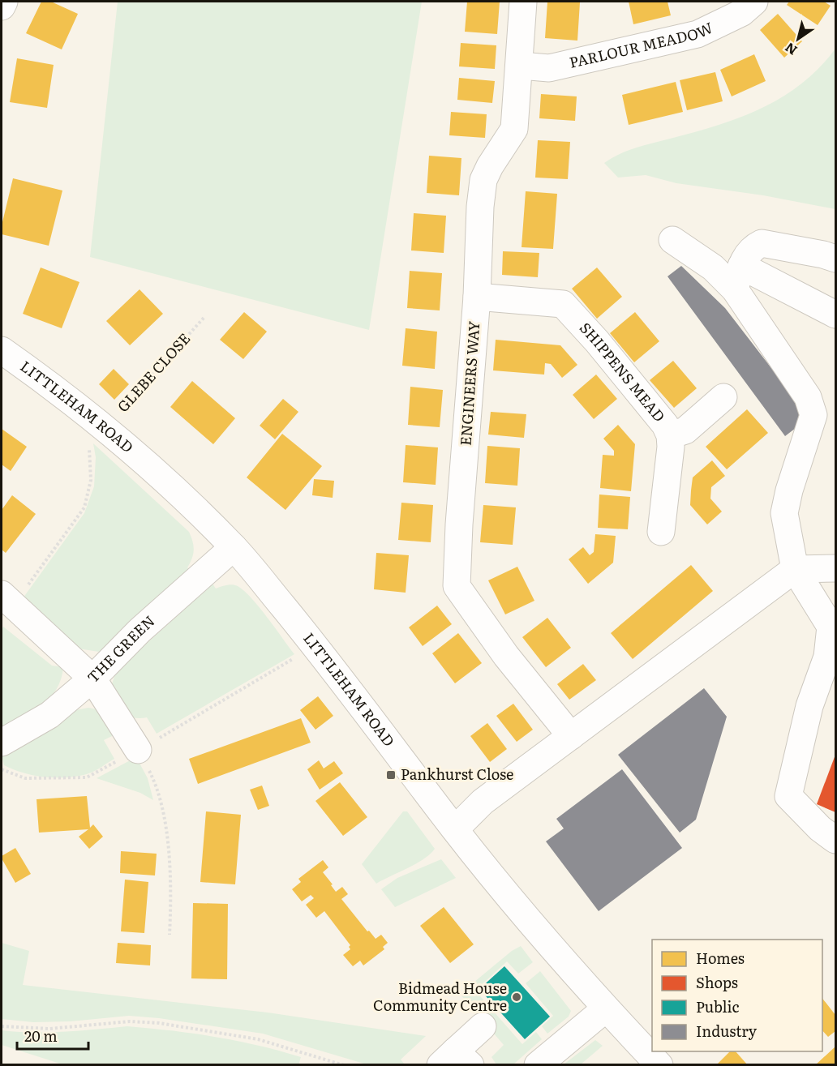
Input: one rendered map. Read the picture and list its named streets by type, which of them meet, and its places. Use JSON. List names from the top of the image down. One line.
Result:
{"streets":{"street":["PARLOUR MEADOW","SHIPPENS MEAD","ENGINEERS WAY","LITTLEHAM ROAD","THE GREEN"],"path":["GLEBE CLOSE"]},"crossings":[["PARLOUR MEADOW","ENGINEERS WAY"],["GLEBE CLOSE","LITTLEHAM ROAD"],["SHIPPENS MEAD","ENGINEERS WAY"],["LITTLEHAM ROAD","THE GREEN"]],"places":{"transit":["Pankhurst Close"],"other":["Bidmead House Community Centre"]},"legend":["Homes","Shops","Public","Industry"],"scale_bar":"20 m","north":"bottom left"}
